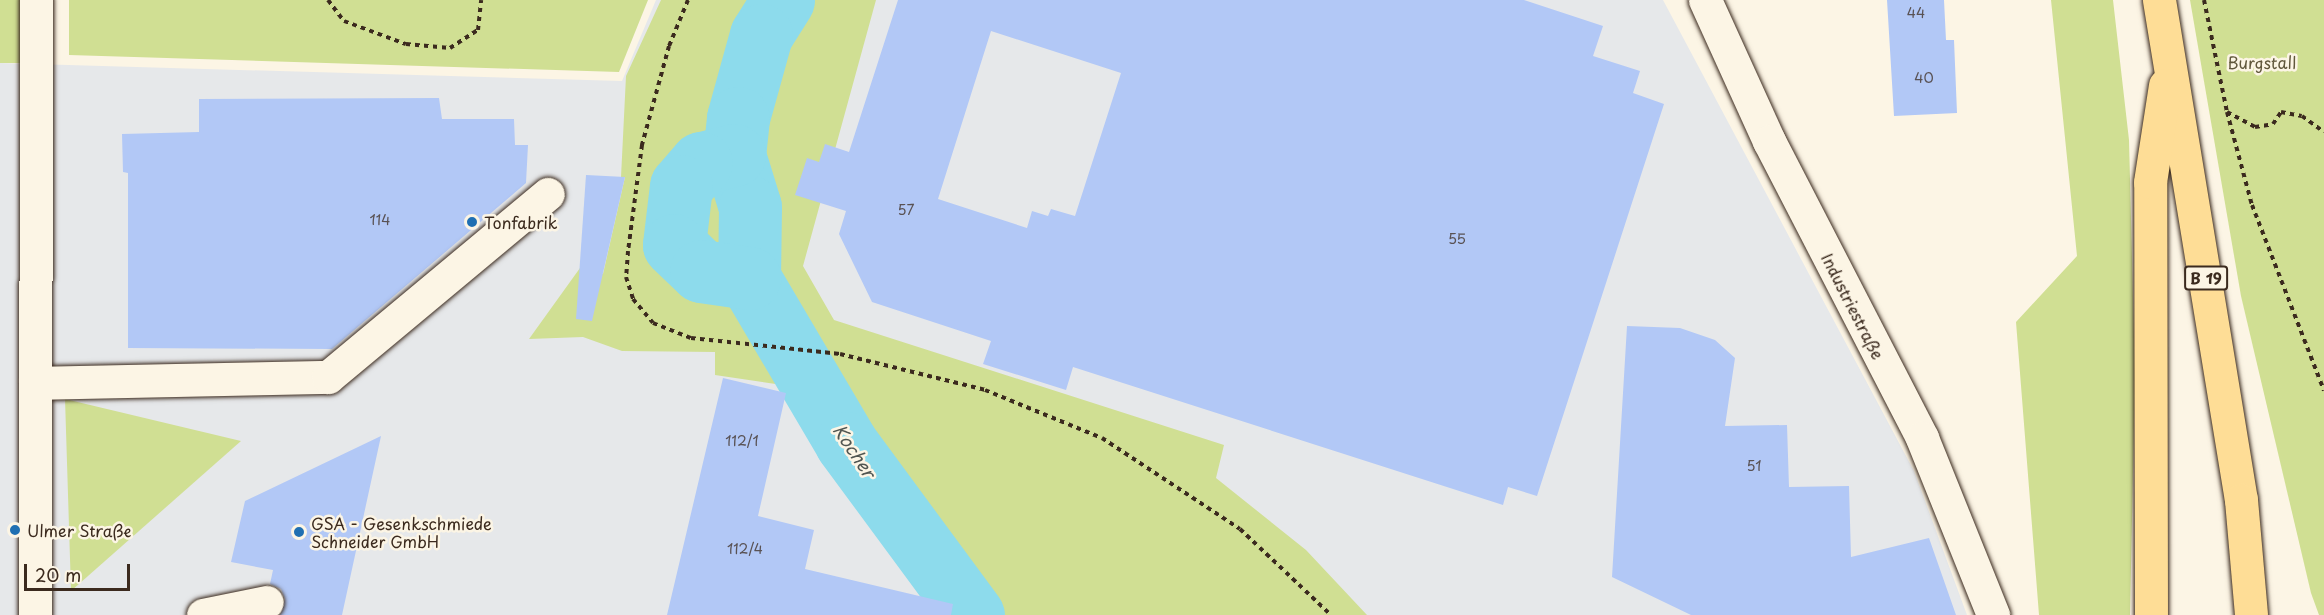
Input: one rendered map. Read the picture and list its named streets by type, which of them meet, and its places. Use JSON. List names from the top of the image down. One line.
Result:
{"streets":{"highway":["B 19"],"street":["Industriestraße"]},"water":["Kocher"],"parks":["Burgstall"],"places":["Tonfabrik","Ulmer Straße","GSA - Gesenkschmiede Schneider GmbH"],"house_numbers":["44","40","57","114","55","112/1","51","112/4"],"scale_bar":"20 m"}
